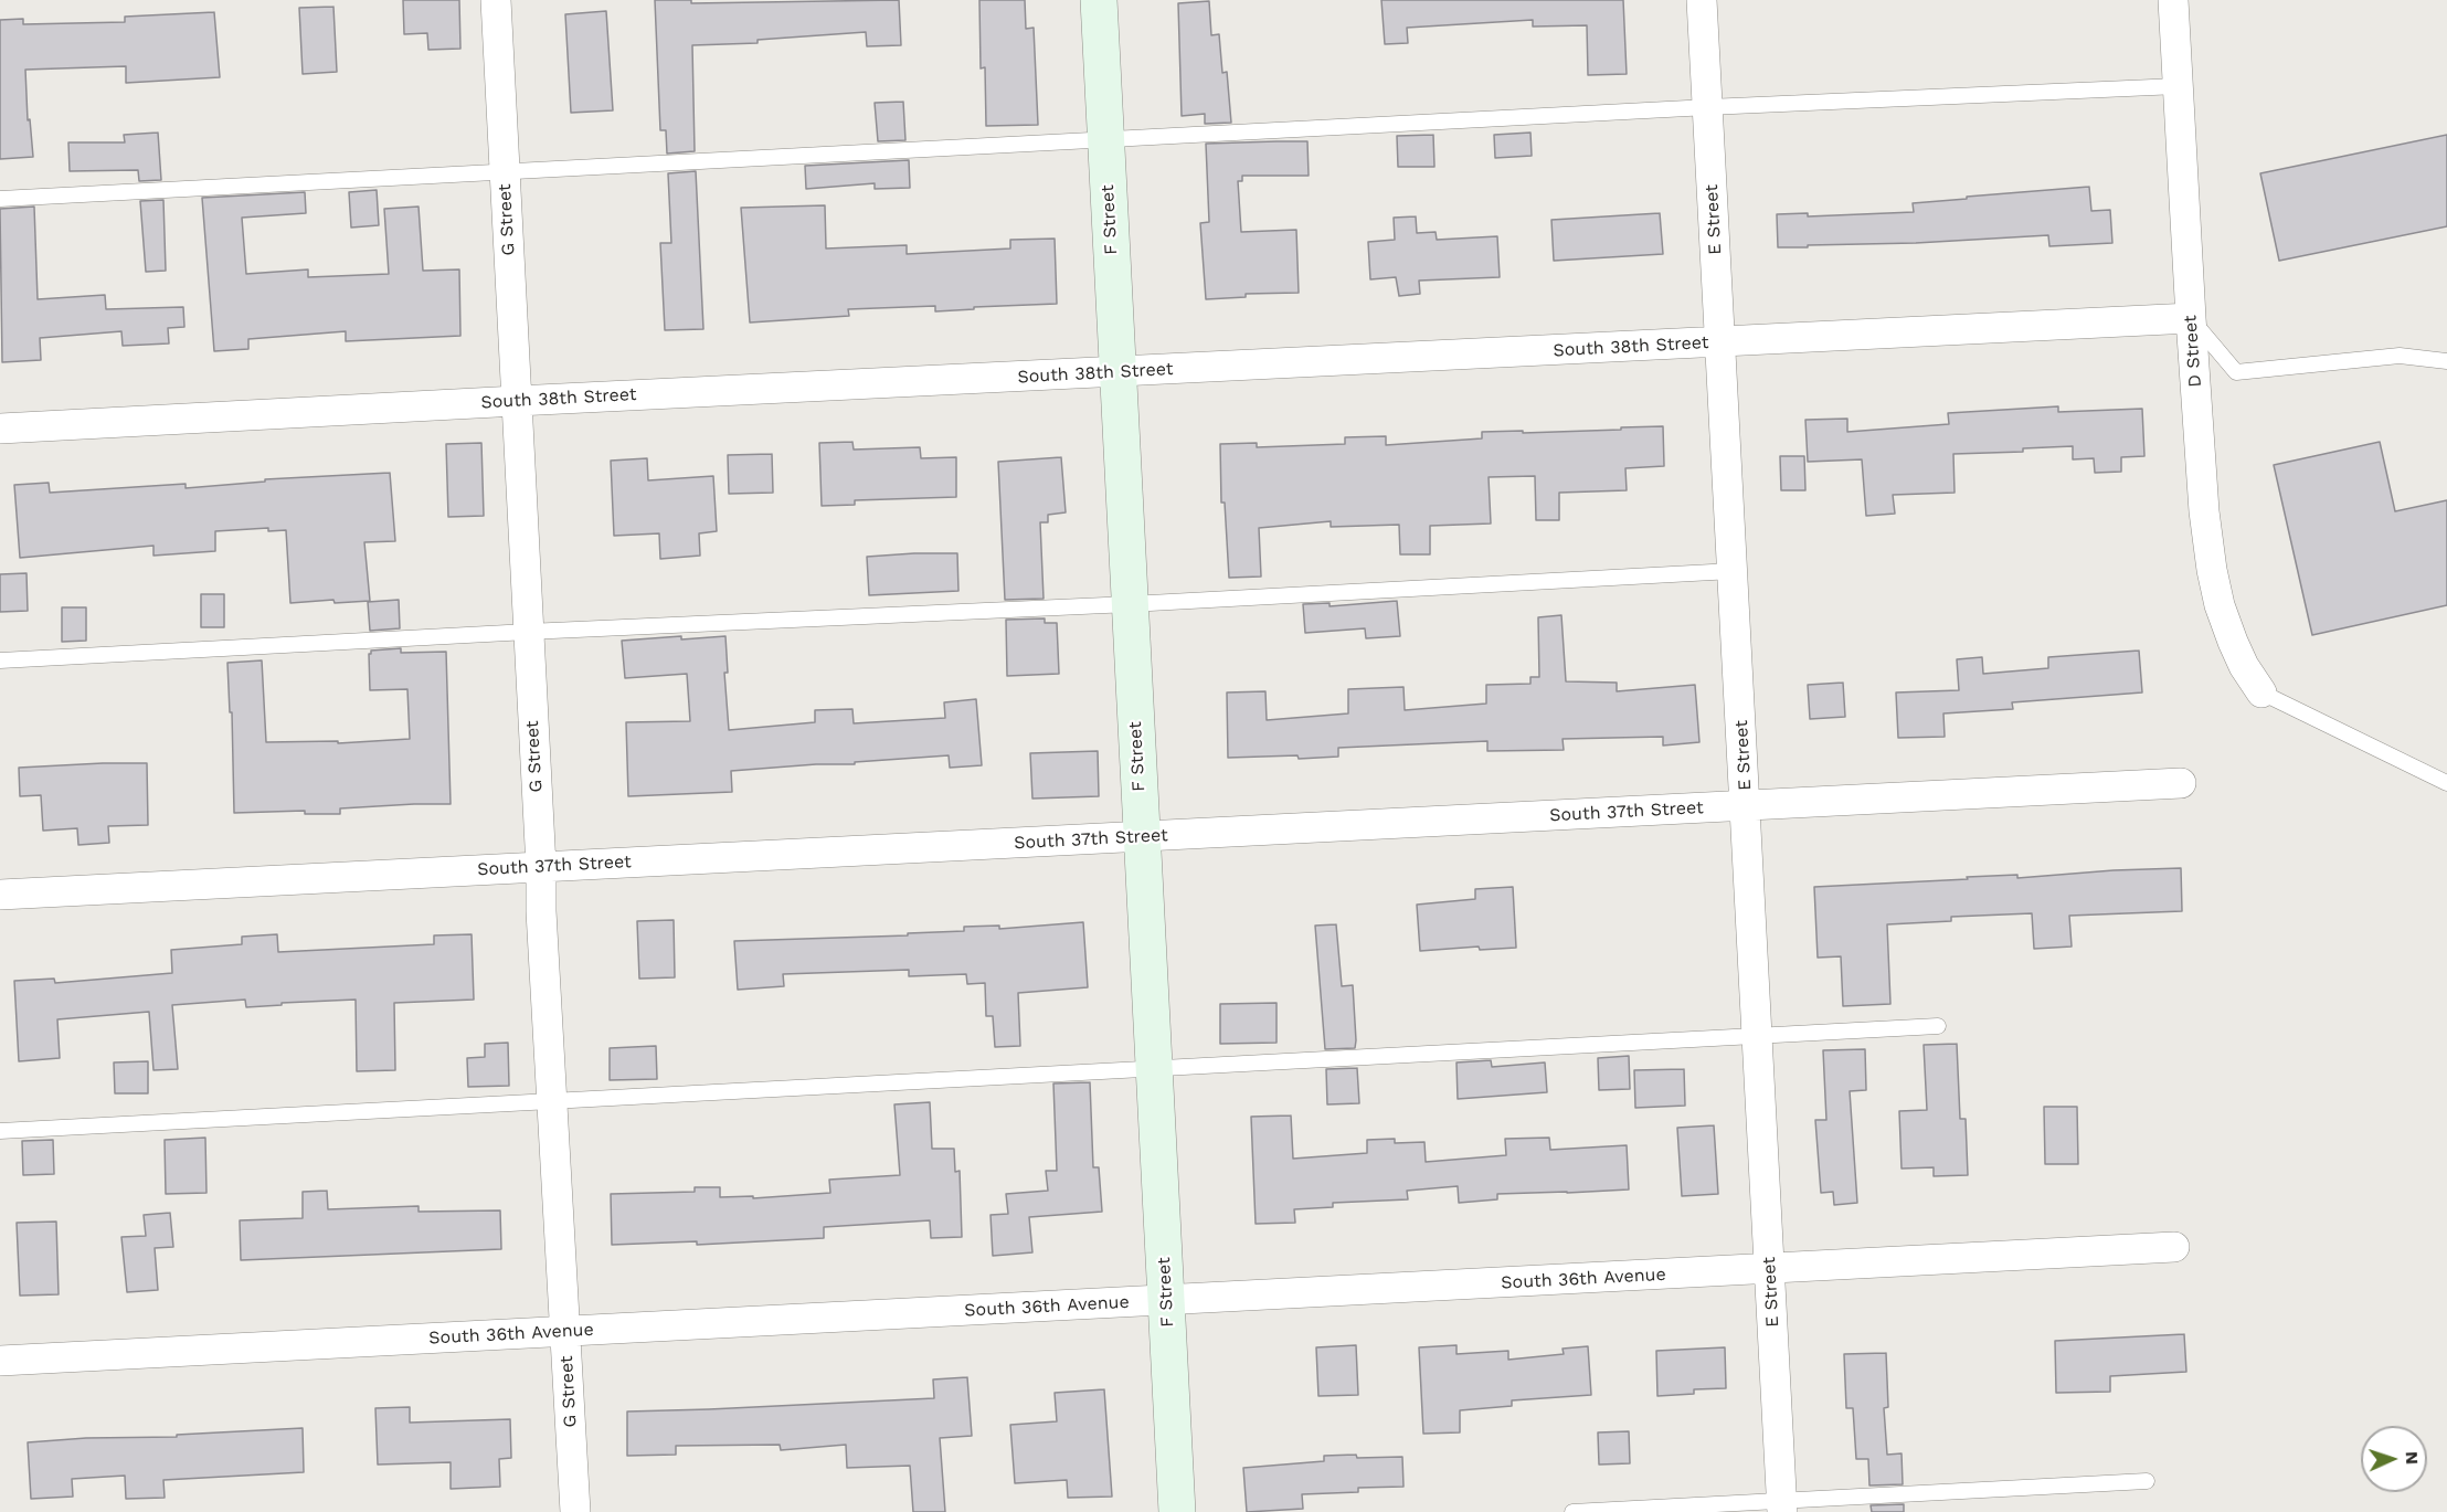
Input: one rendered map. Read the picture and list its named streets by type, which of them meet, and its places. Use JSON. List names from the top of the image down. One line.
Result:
{"streets":{"main road":["F Street"],"street":["G Street","E Street","South 38th Street","D Street","South 37th Street","South 36th Avenue"]},"crossings":[["G Street","South 38th Street"],["G Street","South 37th Street"],["G Street","South 36th Avenue"],["F Street","South 38th Street"],["F Street","South 37th Street"],["F Street","South 36th Avenue"],["E Street","South 38th Street"],["E Street","South 37th Street"],["E Street","South 36th Avenue"],["South 38th Street","D Street"]],"north":"right"}
